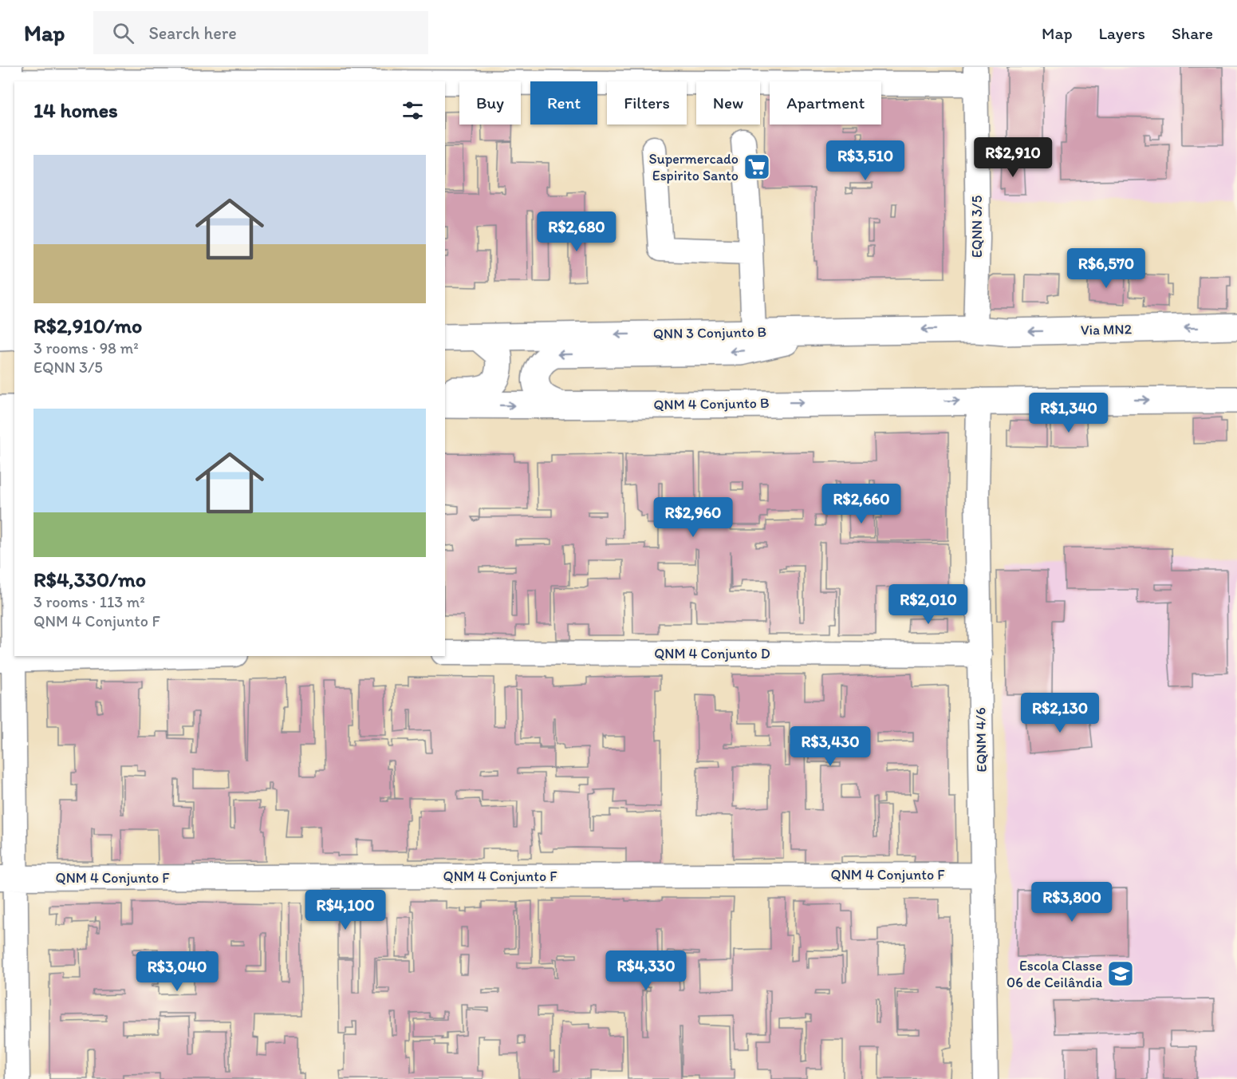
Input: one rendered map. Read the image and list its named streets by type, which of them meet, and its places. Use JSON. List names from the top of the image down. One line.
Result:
{"streets":{"main road":["Via MN2","QNN 3 Conjunto B","QNM 4 Conjunto B"],"street":["EQNN 3/5","QNM 4 Conjunto D","EQNM 4/6","QNM 4 Conjunto F"]},"crossings":[["EQNN 3/5","Via MN2"],["EQNN 3/5","QNN 3 Conjunto B"],["Via MN2","QNN 3 Conjunto B"],["QNM 4 Conjunto B","EQNM 4/6"],["QNM 4 Conjunto D","EQNM 4/6"],["EQNM 4/6","QNM 4 Conjunto F"]],"one_way":["QNN 3 Conjunto B","QNM 4 Conjunto B"],"places":{"supermarket":["Supermercado Espirito Santo"],"school or university":["Escola Classe 06 de Ceilândia"]},"page":{"header":"Map","search":"Search here","nav":["Map","Layers","Share"],"chip":["Buy","Rent","Filters","New","Apartment"],"heading":"14 homes","price":["R$2,910","R$3,510","R$2,680","R$6,570","R$1,340","R$2,660","R$2,960","R$2,010","R$2,130","R$3,430","R$3,800","R$4,100","R$4,330","R$3,040"],"list":[{"name":"R$2,910/mo","note":"3 rooms · 98 m² · EQNN 3/5"},{"name":"R$4,330/mo","note":"3 rooms · 113 m² · QNM 4 Conjunto F"}]}}
